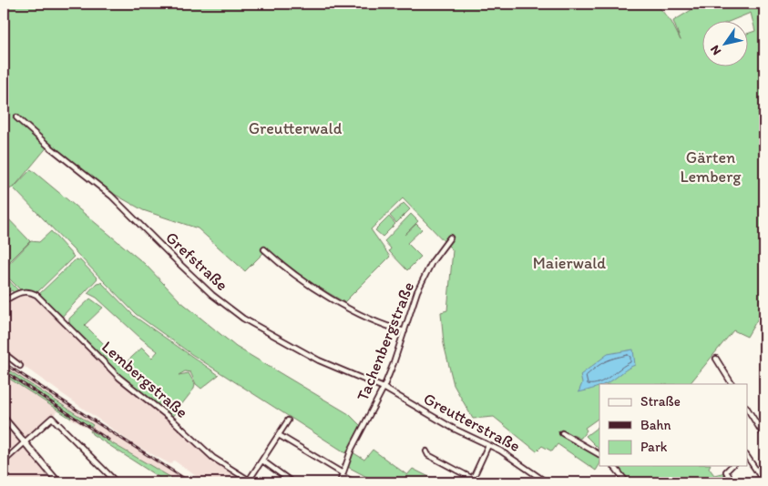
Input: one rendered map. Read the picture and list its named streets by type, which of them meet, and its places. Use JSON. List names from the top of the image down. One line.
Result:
{"streets":{"street":["Grefstraße","Tachenbergstraße","Lembergstraße","Greutterstraße"]},"crossings":[["Grefstraße","Tachenbergstraße"],["Grefstraße","Greutterstraße"],["Tachenbergstraße","Greutterstraße"]],"parks":["Greutterwald","Gärten Lemberg","Maierwald"],"legend":["Straße","Bahn","Park"],"north":"bottom left"}
